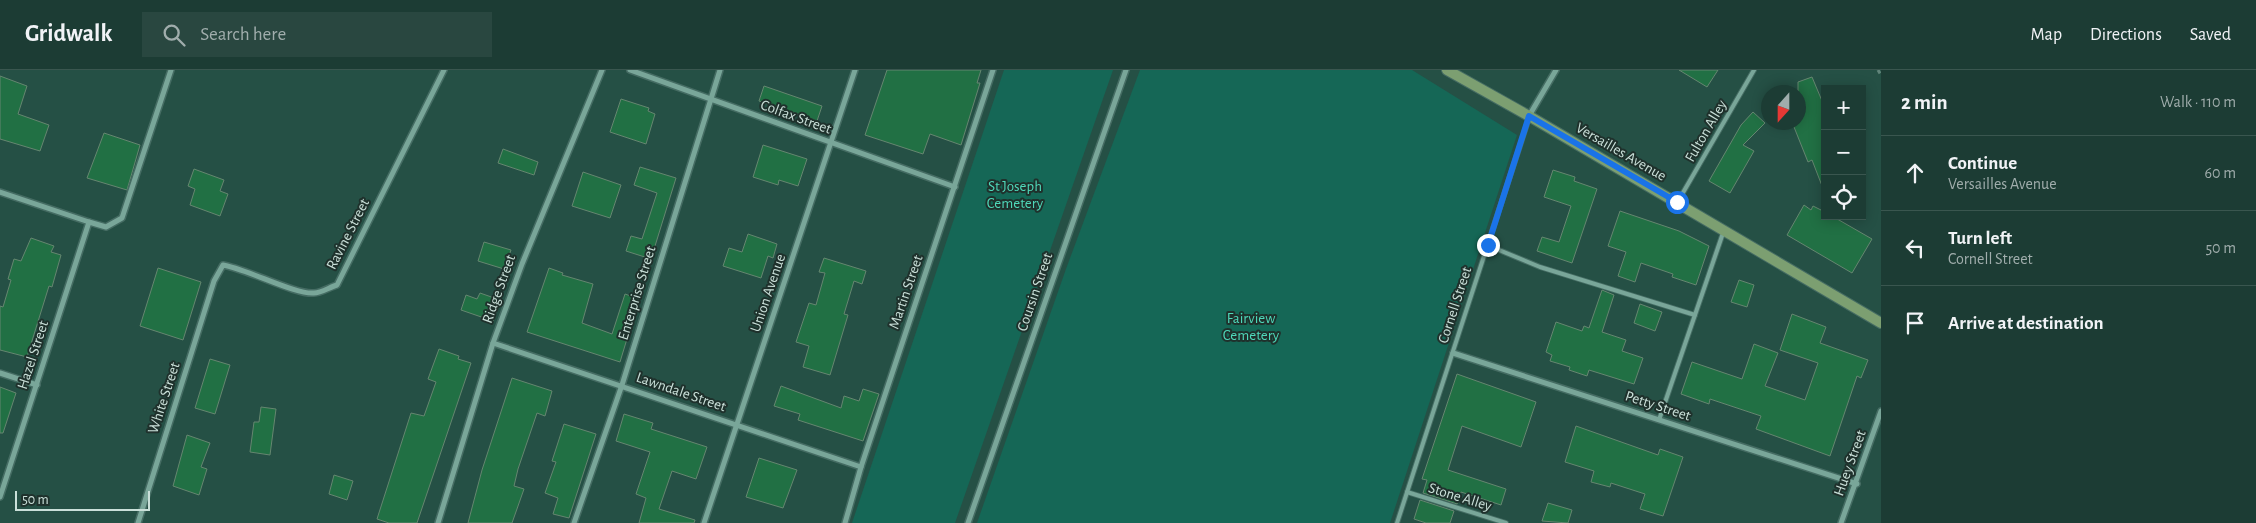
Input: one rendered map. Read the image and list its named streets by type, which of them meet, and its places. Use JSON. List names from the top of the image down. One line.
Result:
{"streets":{"street":["Colfax Street","Versailles Avenue","Ravine Street","Ridge Street","Martin Street","Coursin Street","Enterprise Street","Union Avenue","Cornell Street","Hazel Street","Lawndale Street","White Street","Petty Street","Huey Street"],"lane":["Fulton Alley","Stone Alley"]},"crossings":[["Colfax Street","Martin Street"],["Colfax Street","Enterprise Street"],["Colfax Street","Union Avenue"],["Fulton Alley","Versailles Avenue"],["Versailles Avenue","Cornell Street"],["Ravine Street","White Street"],["Ridge Street","Lawndale Street"],["Martin Street","Lawndale Street"],["Enterprise Street","Lawndale Street"],["Union Avenue","Lawndale Street"],["Cornell Street","Petty Street"],["Cornell Street","Stone Alley"],["Petty Street","Huey Street"]],"parks":["St Joseph Cemetery","Fairview Cemetery"],"scale_bar":"50 m","north":"bottom","page":{"header":"Gridwalk","search":"Search here","nav":["Map","Directions","Saved"],"heading":["2 min","Walk · 110 m"],"map_buttons":["+","−"],"list":[["Continue","Versailles Avenue","60 m"],["Turn left","Cornell Street","50 m"],"Arrive at destination"],"scale":"50 m"}}
